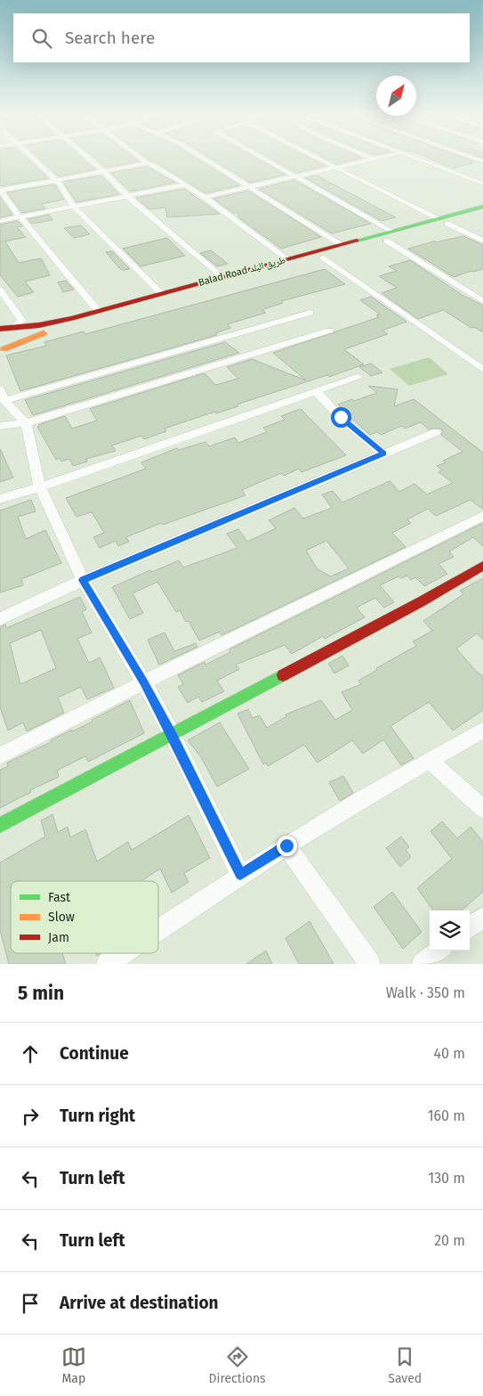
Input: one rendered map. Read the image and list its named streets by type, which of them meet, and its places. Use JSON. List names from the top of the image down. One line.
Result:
{"streets":{"main road":["Balad Road طريق البلد"]},"legend":["Fast","Slow","Jam"],"north":"top right","page":{"search":"Search here","heading":["5 min","Walk · 350 m"],"list":[["Continue","40 m"],["Turn right","160 m"],["Turn left","130 m"],["Turn left","20 m"],"Arrive at destination"],"nav":["Map","Directions","Saved"]}}
